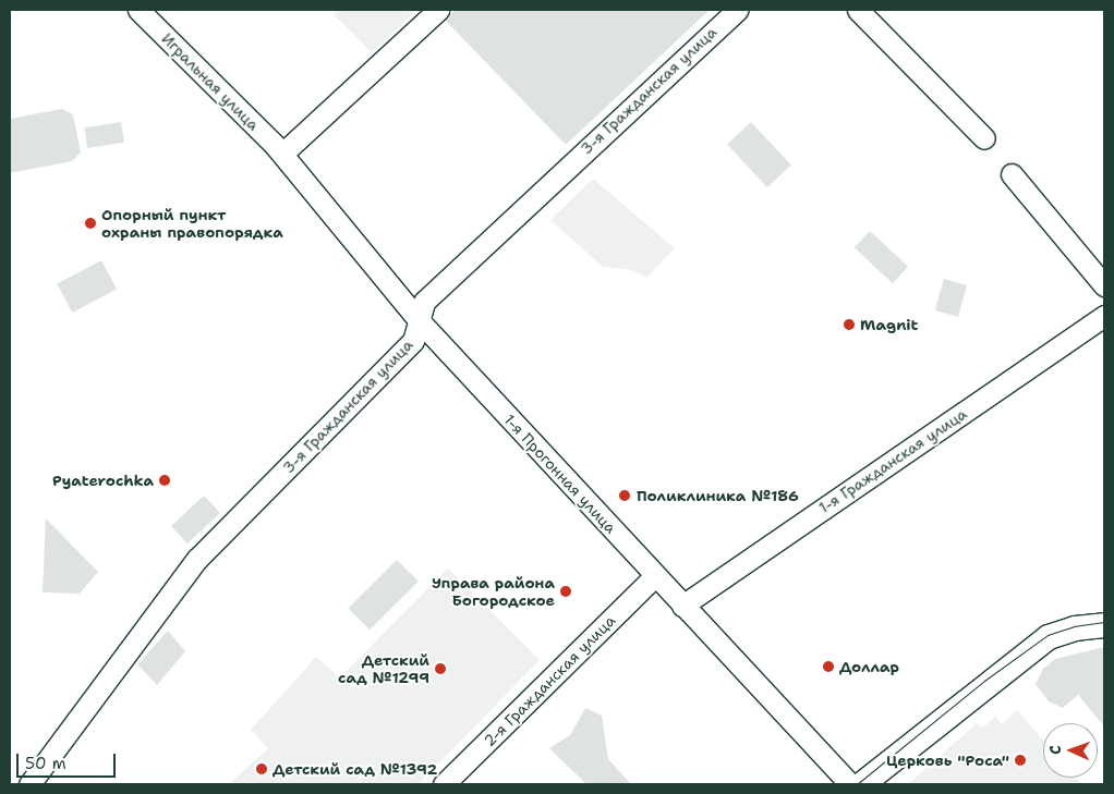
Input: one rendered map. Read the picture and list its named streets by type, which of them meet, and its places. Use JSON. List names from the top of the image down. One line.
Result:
{"streets":{"street":["Игральная улица","3-я Гражданская улица","1-я Гражданская улица","1-я Прогонная улица","2-я Гражданская улица"]},"crossings":[["Игральная улица","1-я Прогонная улица"],["3-я Гражданская улица","1-я Прогонная улица"],["1-я Гражданская улица","1-я Прогонная улица"],["1-я Прогонная улица","2-я Гражданская улица"]],"places":["Опорный пункт охраны правопорядка","Magnit","Pyaterochka","Поликлиника №186","Управа района Богородское","Доллар","Детский сад №1299","Церковь \"Роса\"","Детский сад №1392"],"scale_bar":"50 m","north":"left"}
